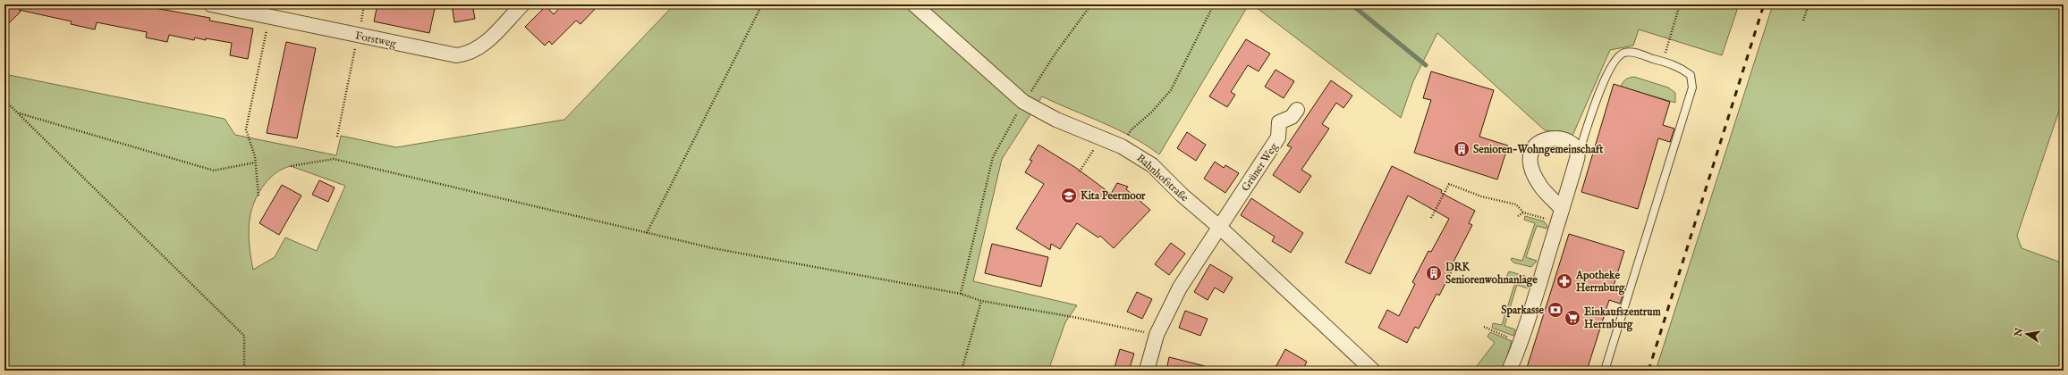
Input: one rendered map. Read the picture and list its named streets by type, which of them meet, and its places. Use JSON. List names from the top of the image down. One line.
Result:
{"streets":{"street":["Forstweg","Grüner Weg","Bahnhofstraße"]},"crossings":[["Grüner Weg","Bahnhofstraße"]],"places":{"building":["Senioren-Wohngemeinschaft","DRK Seniorenwohnanlage"],"school or university":["Kita Peermoor"],"pharmacy":["Apotheke Herrnburg"],"bank":["Sparkasse"],"supermarket":["Einkaufszentrum Herrnburg"]},"north":"left"}
